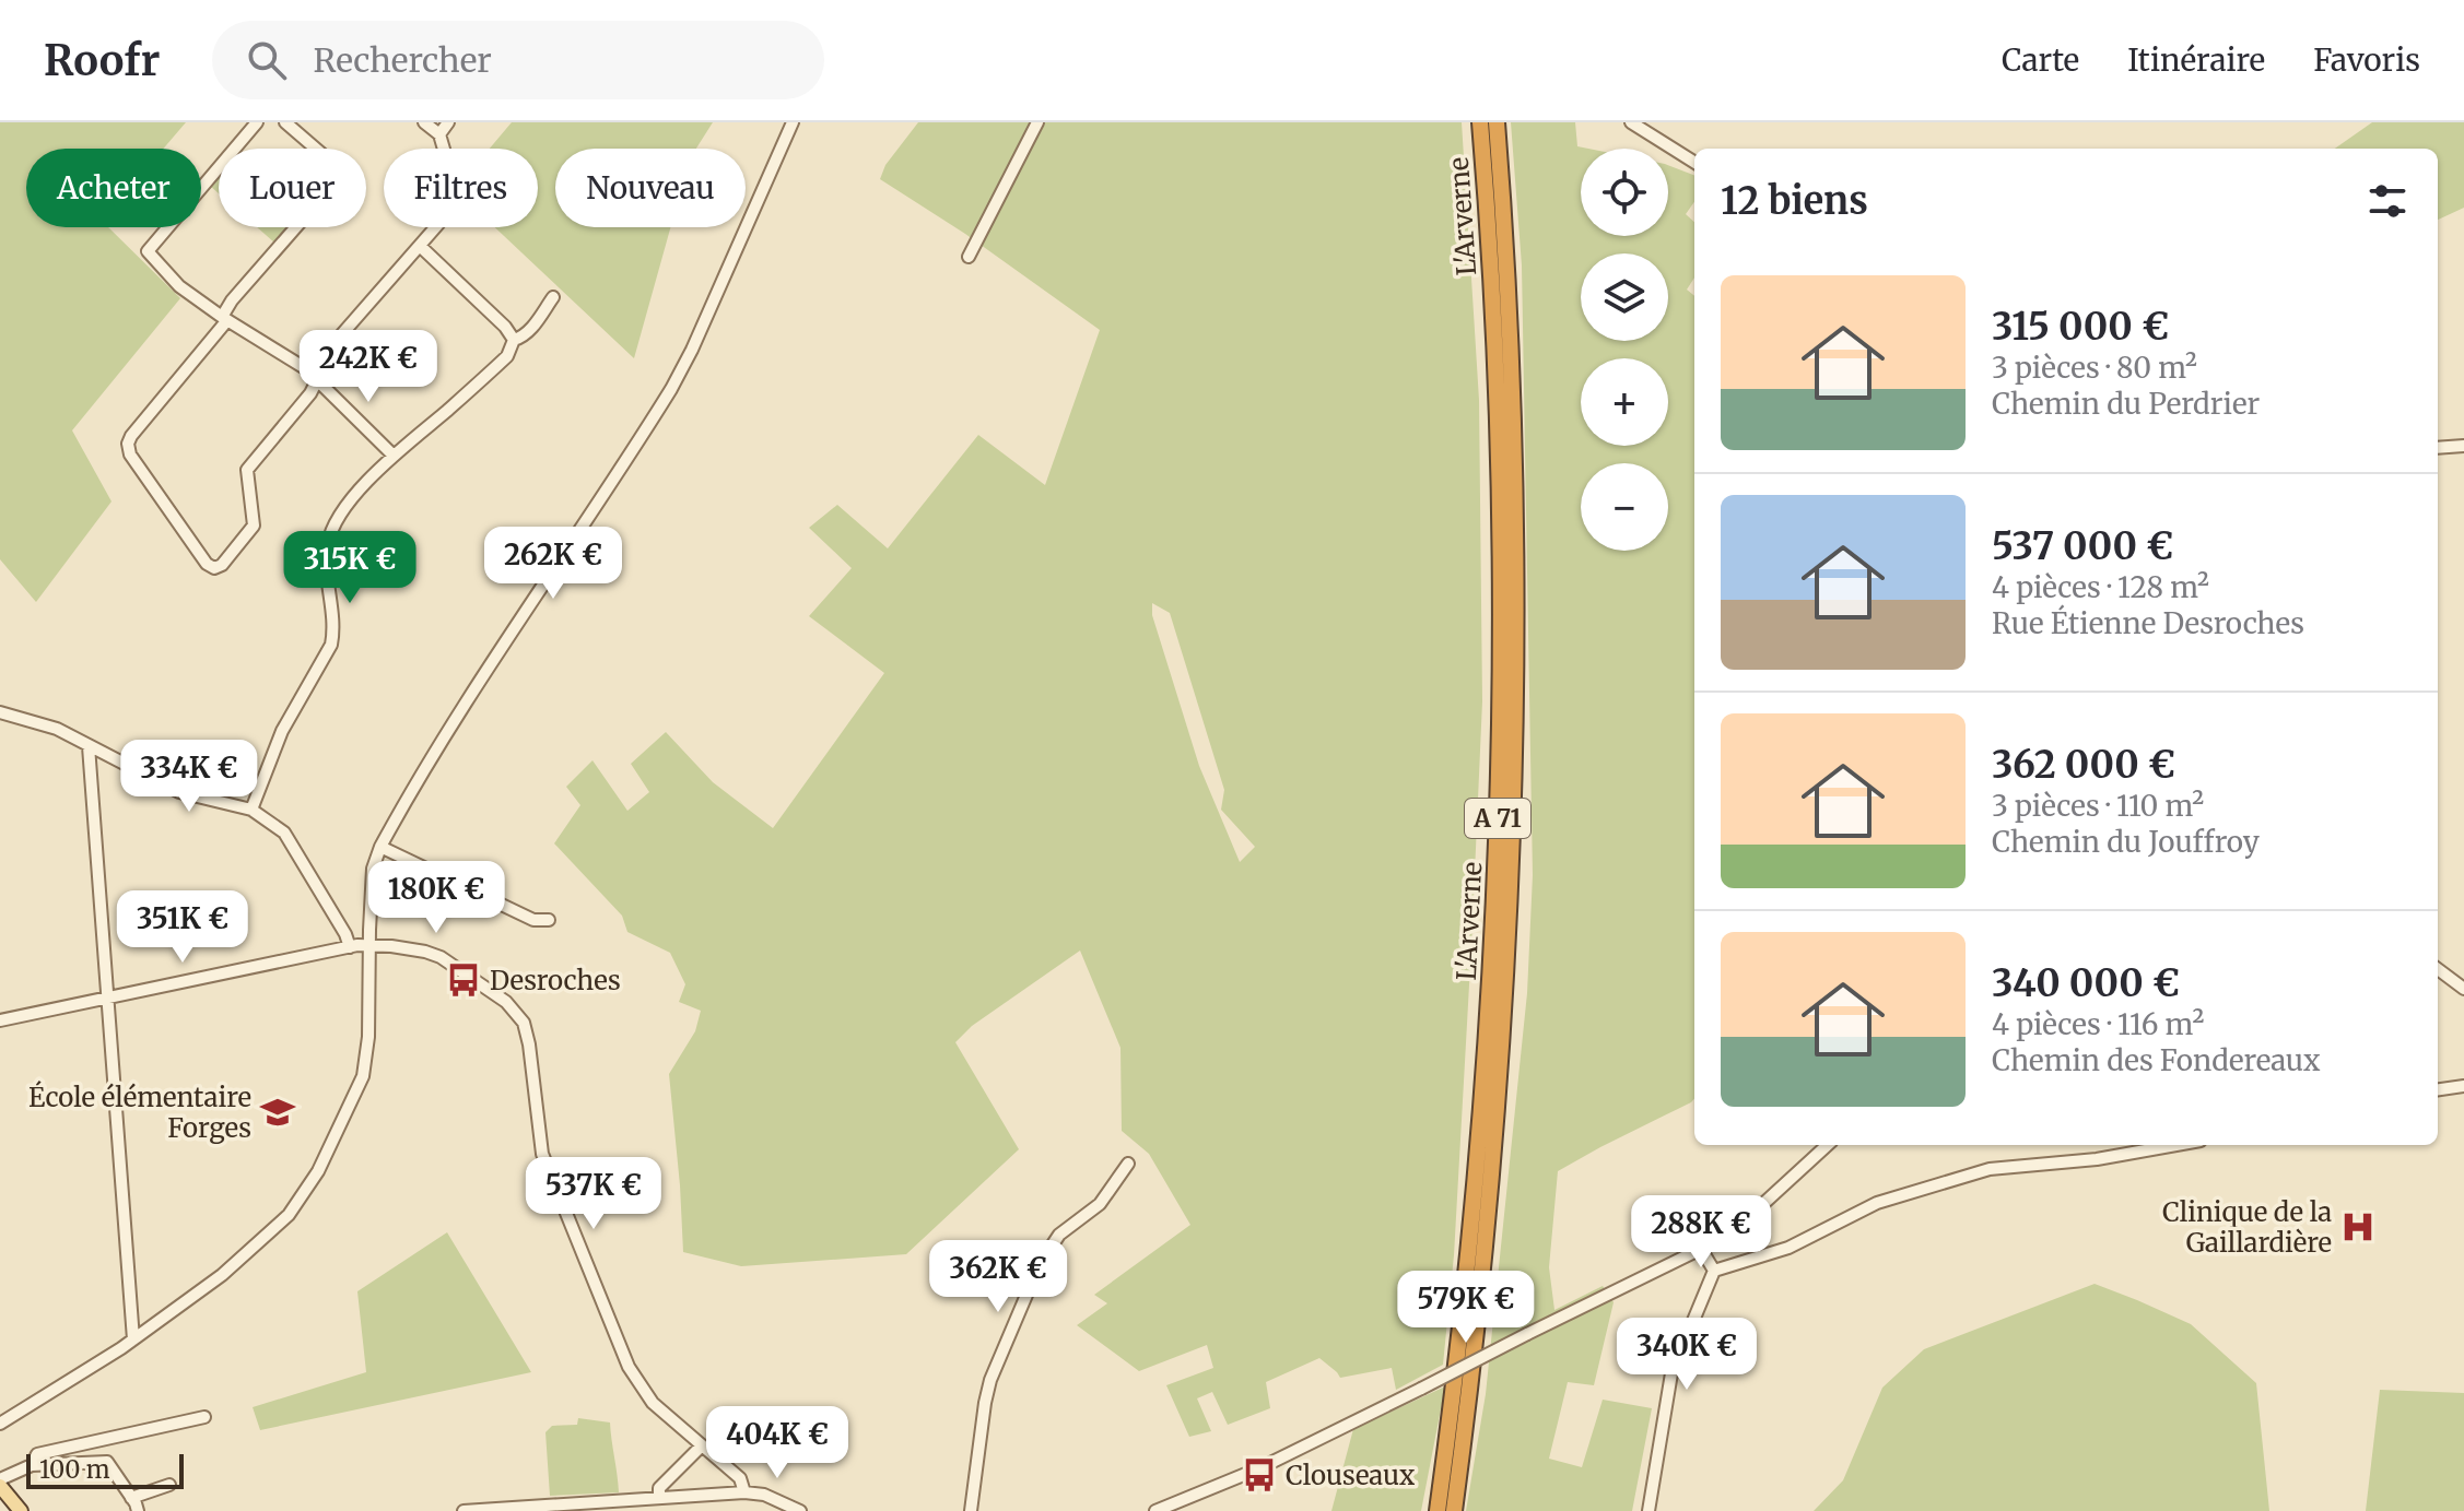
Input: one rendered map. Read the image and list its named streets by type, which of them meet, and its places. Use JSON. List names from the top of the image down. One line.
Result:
{"streets":{"highway":["L'Arverne","A 71"]},"places":{"bus stop":["Desroches","Clouseaux"],"school or university":["École élémentaire Forges"],"hospital":["Clinique de la Gaillardière"]},"scale_bar":"100 m","page":{"header":"Roofr","search":"Rechercher","nav":["Carte","Itinéraire","Favoris"],"map_buttons":["+","−"],"chip":["Acheter","Louer","Filtres","Nouveau"],"heading":"12 biens","list":[{"name":"315 000 €","note":"3 pièces · 80 m² · Chemin du Perdrier"},{"name":"537 000 €","note":"4 pièces · 128 m² · Rue Étienne Desroches"},{"name":"362 000 €","note":"3 pièces · 110 m² · Chemin du Jouffroy"},{"name":"340 000 €","note":"4 pièces · 116 m² · Chemin des Fondereaux"}],"price":["242K €","262K €","315K €","334K €","180K €","351K €","537K €","288K €","362K €","579K €","340K €","404K €"],"scale":"100 m"}}
